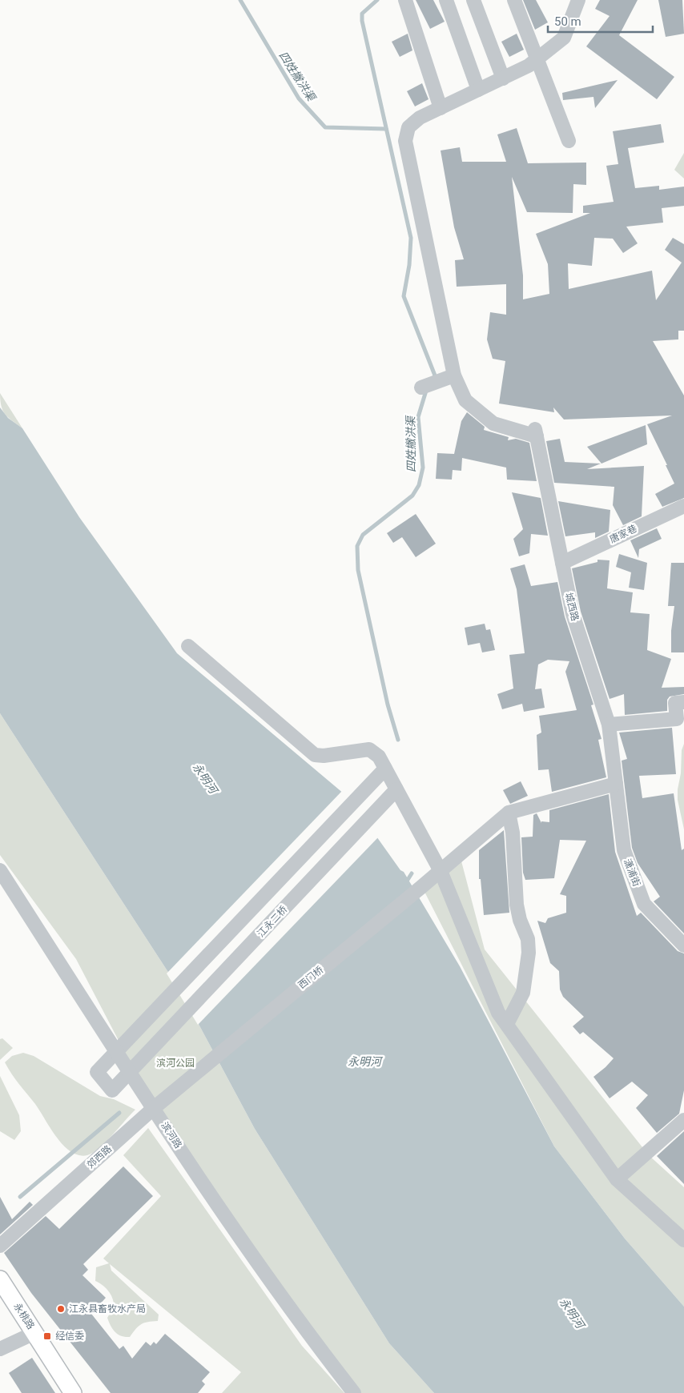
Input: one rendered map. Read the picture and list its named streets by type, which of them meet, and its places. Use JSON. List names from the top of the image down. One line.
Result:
{"streets":{"main road":["永桃路"],"street":["唐家巷","城西路","潇浦街","江永二桥","西门桥","滨河路","郊西路"]},"crossings":[["唐家巷","城西路"],["城西路","潇浦街"],["江永二桥","滨河路"],["西门桥","郊西路"],["滨河路","郊西路"]],"water":["四姓撇洪渠","永明河"],"parks":["滨河公园"],"places":{"other":["江永县畜牧水产局"],"transit":["经信委"]},"scale_bar":"50 m"}
